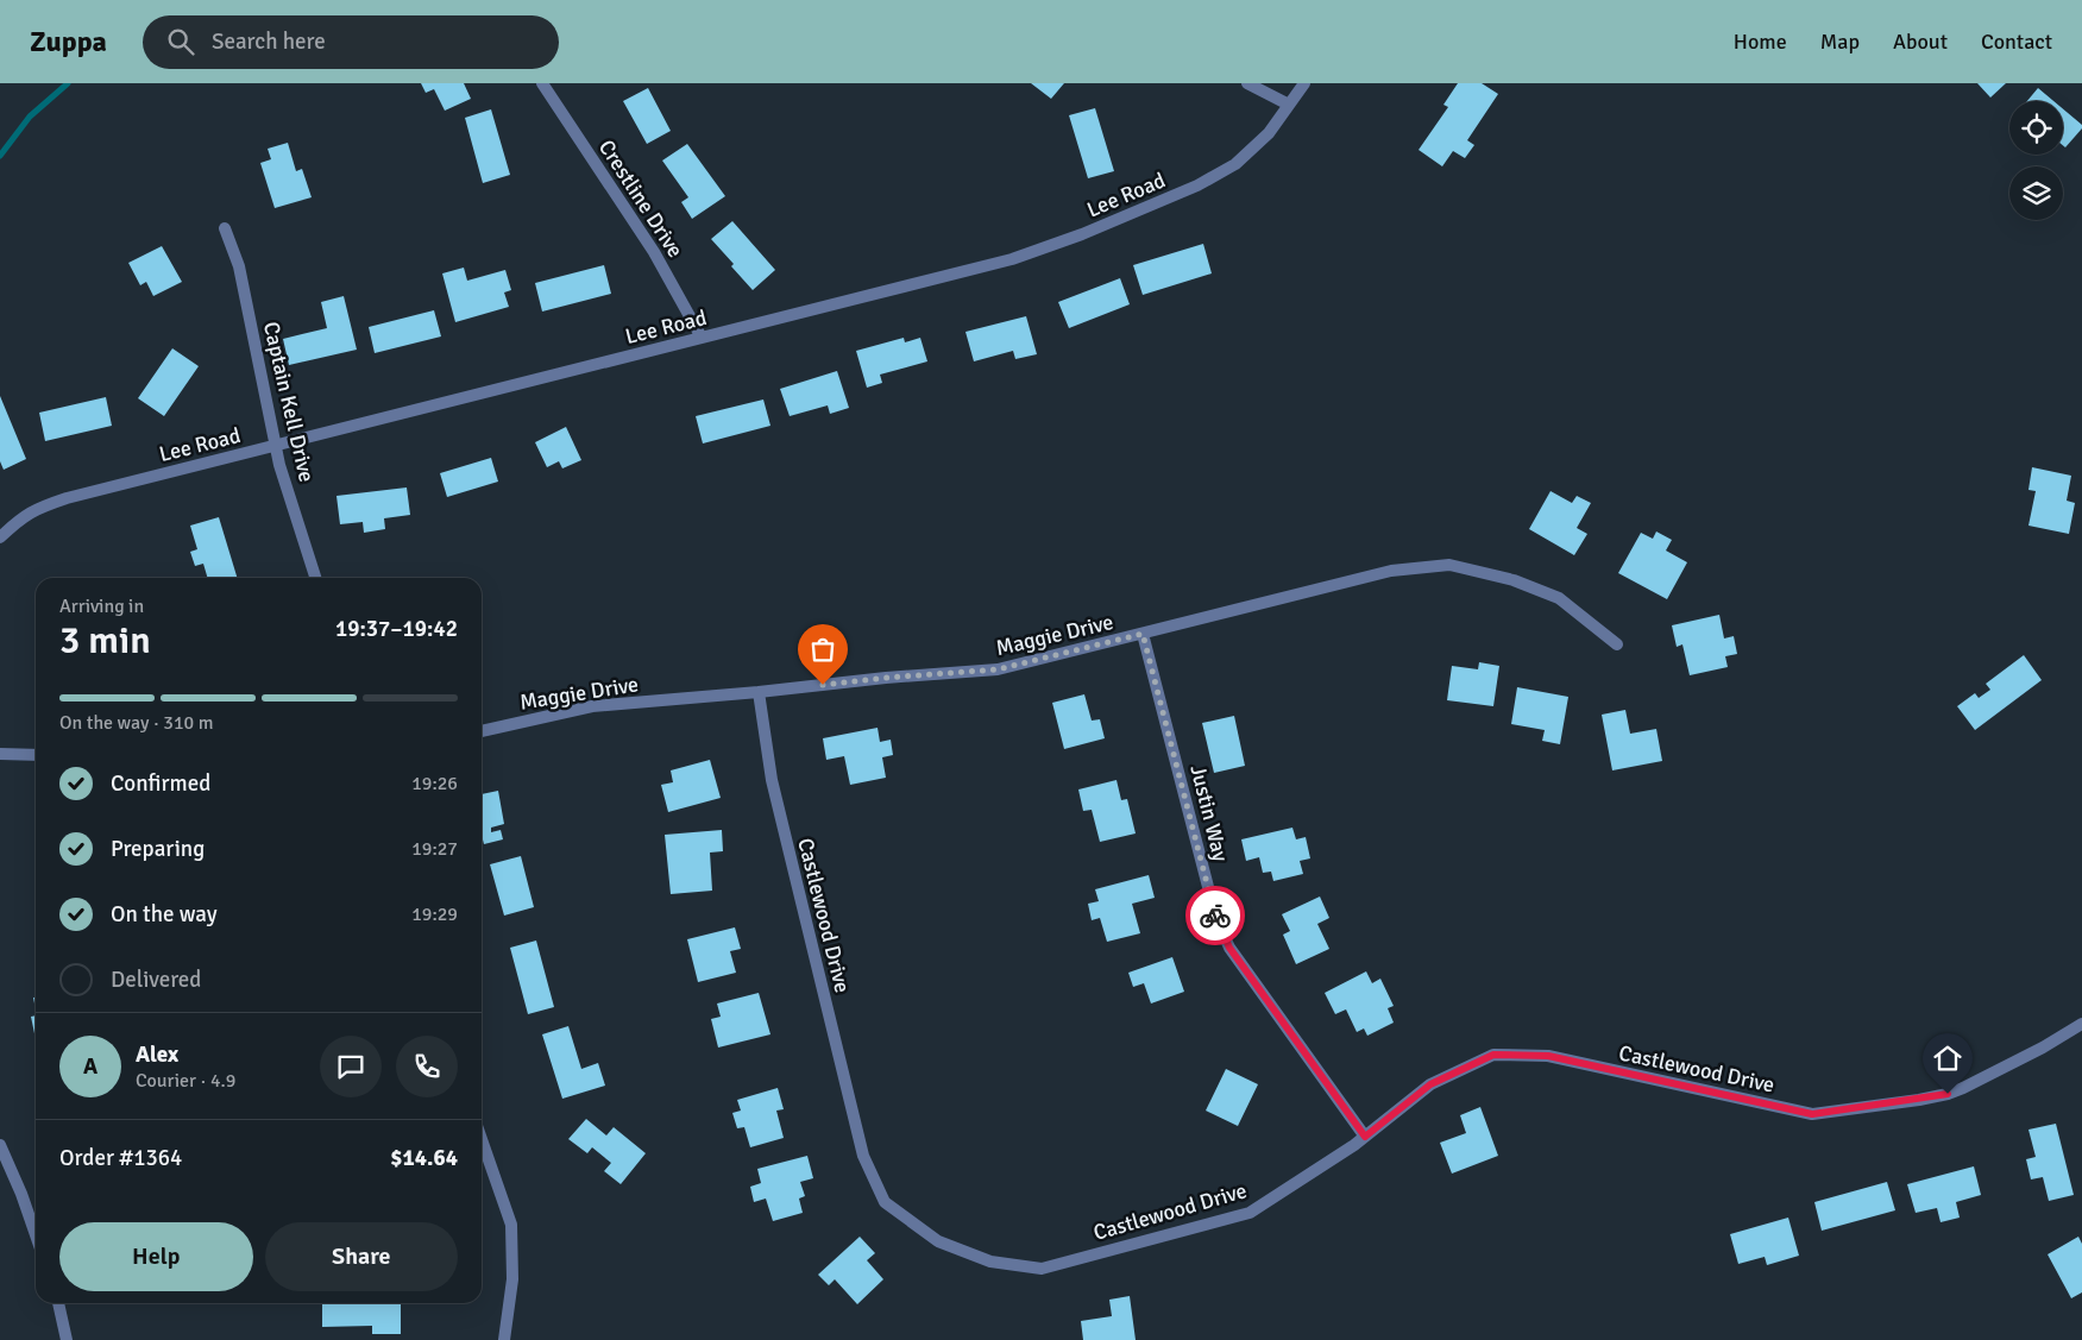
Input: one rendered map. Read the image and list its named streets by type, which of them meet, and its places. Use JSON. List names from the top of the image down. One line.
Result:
{"streets":{"street":["Lee Road","Crestline Drive","Captain Kell Drive","Maggie Drive","Justin Way","Castlewood Drive"]},"crossings":[["Lee Road","Crestline Drive"],["Lee Road","Captain Kell Drive"],["Maggie Drive","Justin Way"],["Maggie Drive","Castlewood Drive"],["Justin Way","Castlewood Drive"]],"page":{"header":"Zuppa","search":"Search here","nav":["Home","Map","About","Contact"],"heading":["3 min","Arriving in","19:37–19:42"],"panel":["Alex","Courier · 4.9","Order #1364","$14.64"],"bar":"On the way · 310 m","list":[["Confirmed","19:26"],["Preparing","19:27"],["On the way","19:29"],"Delivered"],"round":"A","buttons":["Help","Share"]}}
